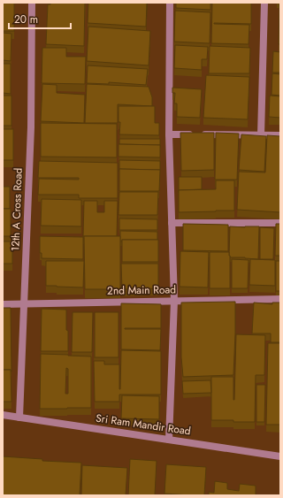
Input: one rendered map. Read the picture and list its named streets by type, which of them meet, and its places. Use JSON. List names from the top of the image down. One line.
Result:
{"streets":{"street":["12th A Cross Road","2nd Main Road","Sri Ram Mandir Road"]},"crossings":[["12th A Cross Road","2nd Main Road"],["12th A Cross Road","Sri Ram Mandir Road"]],"scale_bar":"20 m"}
